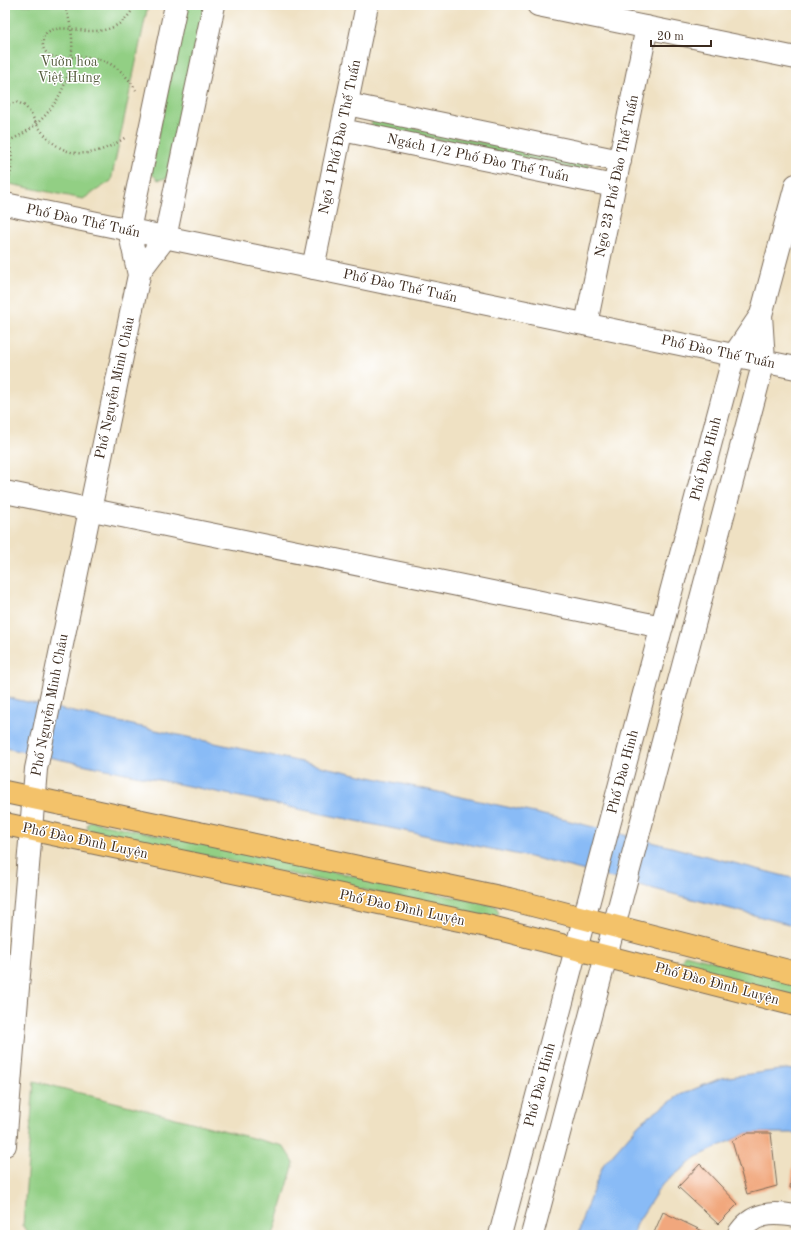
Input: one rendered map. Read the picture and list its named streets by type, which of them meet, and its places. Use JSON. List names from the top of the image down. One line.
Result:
{"streets":{"main road":["Phố Đào Đình Luyện"],"street":["Ngõ 1 Phố Đào Thế Tuấn","Ngách 1/2 Phố Đào Thế Tuấn","Ngõ 23 Phố Đào Thế Tuấn","Phố Đào Thế Tuấn","Phố Nguyễn Minh Châu","Phố Đào Hinh"]},"crossings":[["Ngõ 1 Phố Đào Thế Tuấn","Ngách 1/2 Phố Đào Thế Tuấn"],["Ngõ 1 Phố Đào Thế Tuấn","Phố Đào Thế Tuấn"],["Ngách 1/2 Phố Đào Thế Tuấn","Ngõ 23 Phố Đào Thế Tuấn"],["Ngõ 23 Phố Đào Thế Tuấn","Phố Đào Thế Tuấn"],["Phố Đào Thế Tuấn","Phố Nguyễn Minh Châu"],["Phố Đào Thế Tuấn","Phố Đào Hinh"],["Phố Nguyễn Minh Châu","Phố Đào Đình Luyện"],["Phố Đào Hinh","Phố Đào Đình Luyện"]],"parks":["Vườn hoa Việt Hưng"],"scale_bar":"20 m"}
